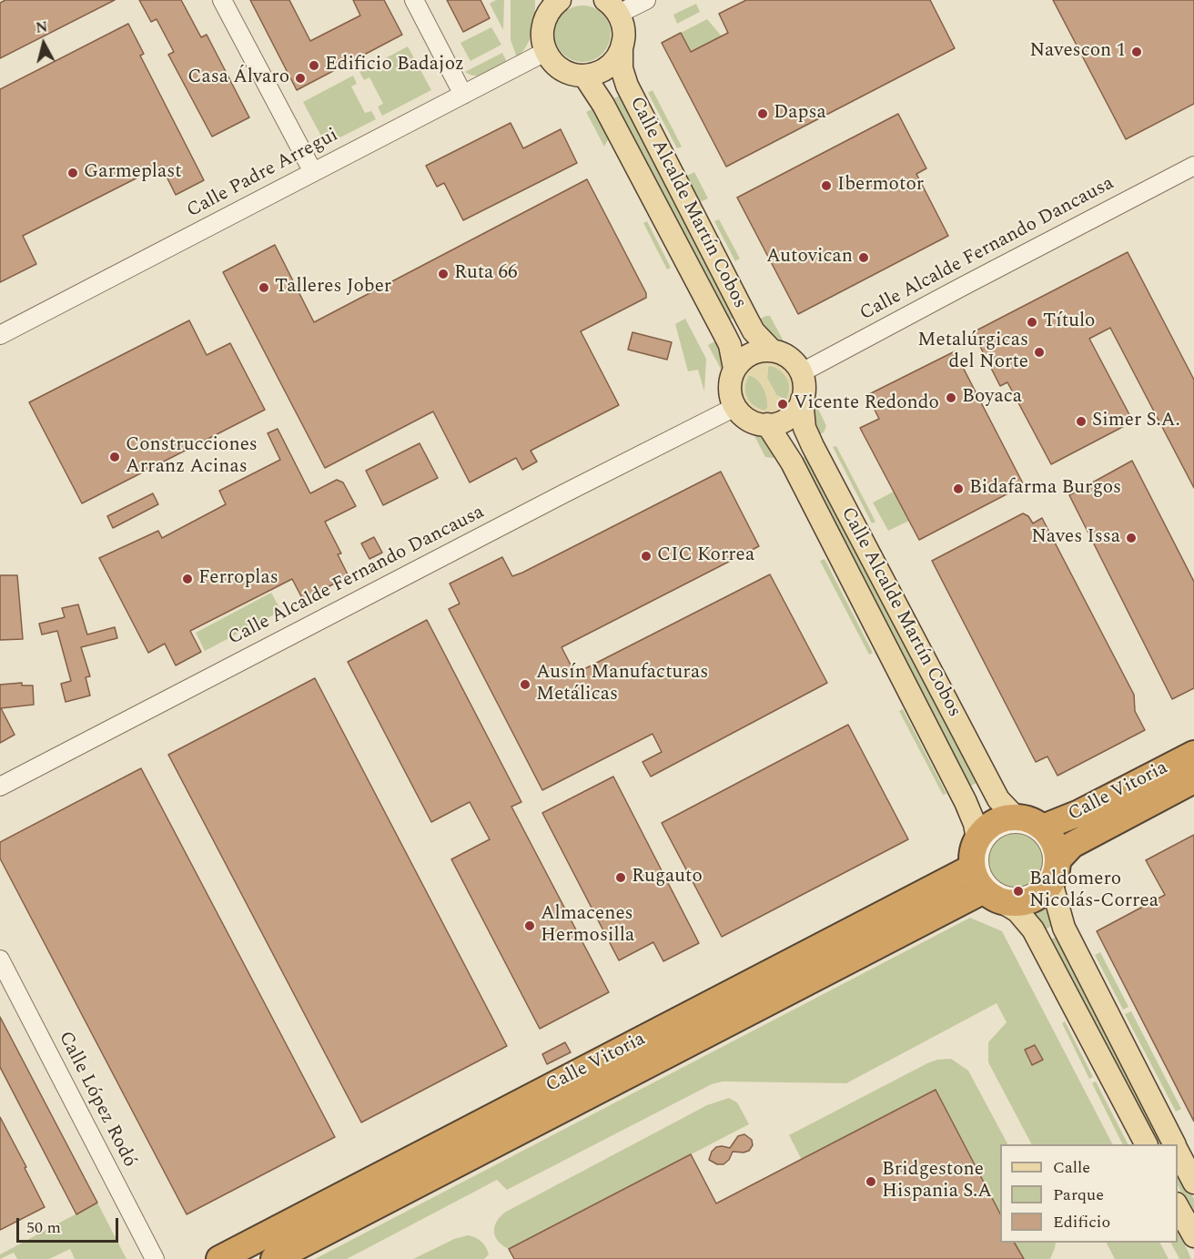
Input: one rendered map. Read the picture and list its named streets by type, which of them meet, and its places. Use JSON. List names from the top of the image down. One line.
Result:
{"streets":{"highway":["Calle Vitoria"],"main road":["Calle Alcalde Martín Cobos"],"street":["Calle Padre Arregui","Calle Alcalde Fernando Dancausa","Calle López Rodó"]},"crossings":[["Calle Alcalde Martín Cobos","Calle Alcalde Fernando Dancausa"]],"places":["Navescon 1","Edificio Badajoz","Casa Álvaro","Dapsa","Garmeplast","Ibermotor","Autovican","Ruta 66","Talleres Jober","Título","Metalúrgicas del Norte","Boyaca","Vicente Redondo","Simer S.A.","Construcciones Arranz Acinas","Bidafarma Burgos","Naves Issa","CIC Korrea","Ferroplas","Ausín Manufacturas Metálicas","Rugauto","Baldomero Nicolás-Correa","Almacenes Hermosilla","Bridgestone Hispania S.A"],"legend":["Calle","Parque","Edificio"],"scale_bar":"50 m","north":"top"}
